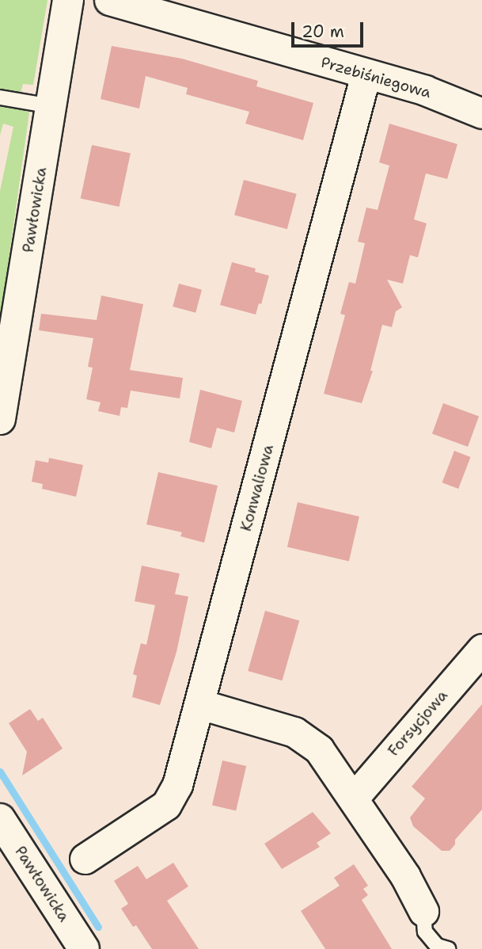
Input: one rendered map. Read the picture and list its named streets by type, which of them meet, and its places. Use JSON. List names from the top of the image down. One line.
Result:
{"streets":{"street":["Przebiśniegowa","Pawłowicka","Konwaliowa","Forsycjowa"]},"crossings":[["Przebiśniegowa","Konwaliowa"]],"scale_bar":"20 m"}
